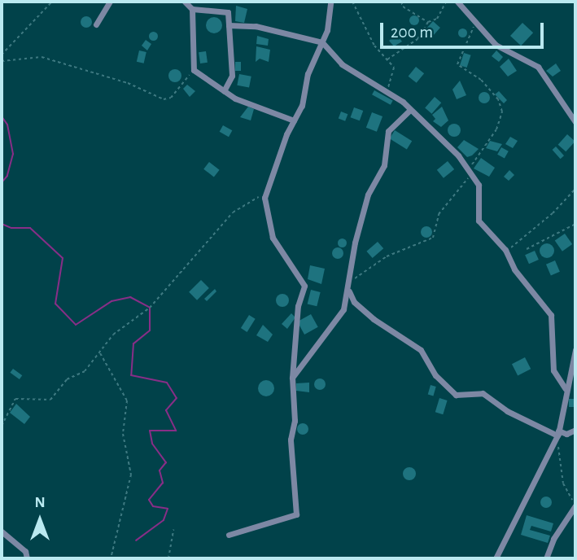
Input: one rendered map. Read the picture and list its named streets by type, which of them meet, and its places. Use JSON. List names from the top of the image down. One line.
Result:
{"scale_bar":"200 m","north":"top"}
